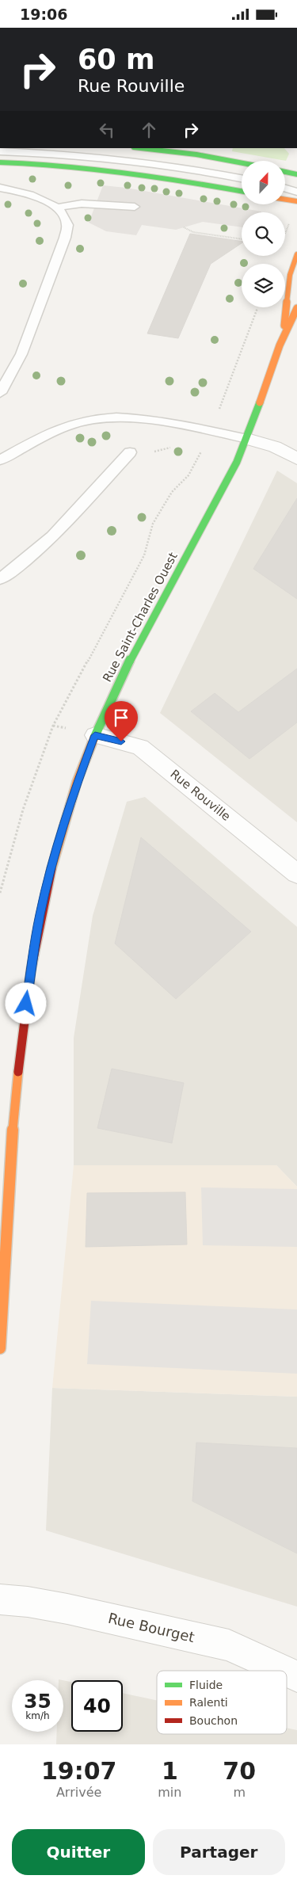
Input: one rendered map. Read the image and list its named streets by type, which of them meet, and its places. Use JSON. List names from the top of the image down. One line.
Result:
{"streets":{"main road":["Rue Saint-Charles Ouest"],"street":["Rue Rouville","Rue Bourget"]},"crossings":[["Rue Saint-Charles Ouest","Rue Rouville"]],"legend":["Fluide","Ralenti","Bouchon"],"north":"top","page":{"status":"19:06","turn":["60 m","Rue Rouville"],"speed":"35 km/h","limit":"40","eta":["19:07","Arrivée","1","min","70","m"],"buttons":["Quitter","Partager"]}}
